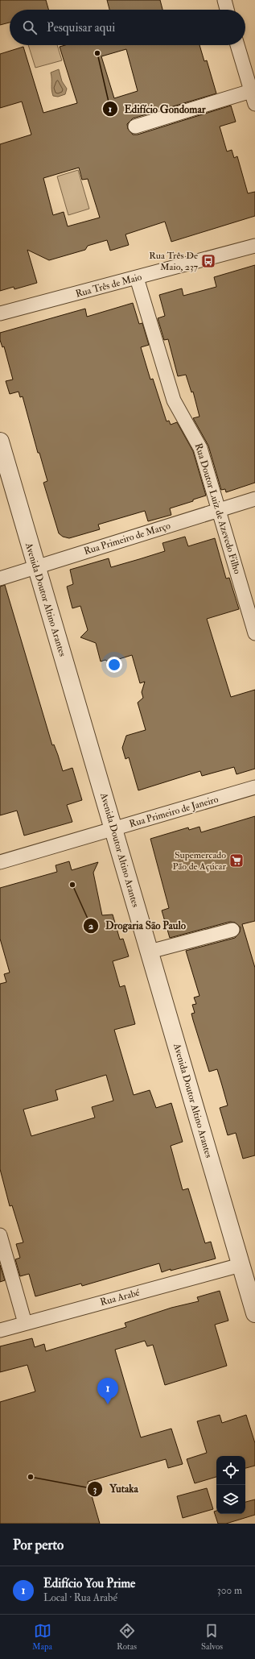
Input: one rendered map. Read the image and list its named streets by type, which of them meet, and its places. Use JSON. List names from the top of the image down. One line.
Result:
{"streets":{"street":["Rua Três de Maio","Rua Doutor Luiz de Azevedo Filho","Rua Primeiro de Março","Avenida Doutor Altino Arantes","Rua Primeiro de Janeiro","Rua Arabé"]},"crossings":[["Rua Três de Maio","Rua Doutor Luiz de Azevedo Filho"],["Rua Doutor Luiz de Azevedo Filho","Rua Primeiro de Março"],["Rua Primeiro de Março","Avenida Doutor Altino Arantes"],["Avenida Doutor Altino Arantes","Rua Primeiro de Janeiro"],["Avenida Doutor Altino Arantes","Rua Arabé"]],"places":{"other":["Edifício Gondomar","Drogaria São Paulo","Yutaka"],"bus stop":["Rua Três De Maio, 237"],"supermarket":["Supemercado Pão de Açúcar"]},"page":{"search":"Pesquisar aqui","pins":"1","heading":"Por perto","list":[{"mark":"1","name":"Edifício You Prime","note":"Local · Rua Arabé","value":"300 m"}],"nav":["Mapa","Rotas","Salvos"]}}
